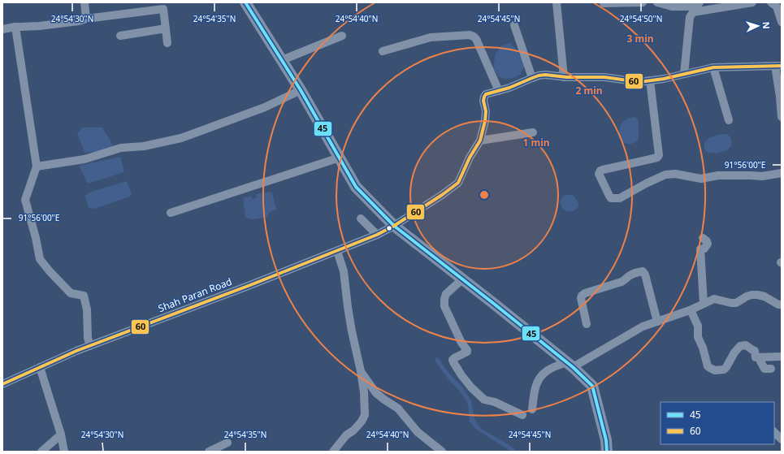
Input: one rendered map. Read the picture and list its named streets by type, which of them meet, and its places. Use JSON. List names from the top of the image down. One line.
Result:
{"streets":{"street":["Shah Paran Road"]},"lines":["transit line 45","transit line 60"],"legend":["45","60"],"north":"right","coordinates":["24°54'30\"N","24°54'35\"N","24°54'40\"N","24°54'45\"N","24°54'50\"N","91°56'00\"E"],"rings":["3 min","2 min","1 min"]}
